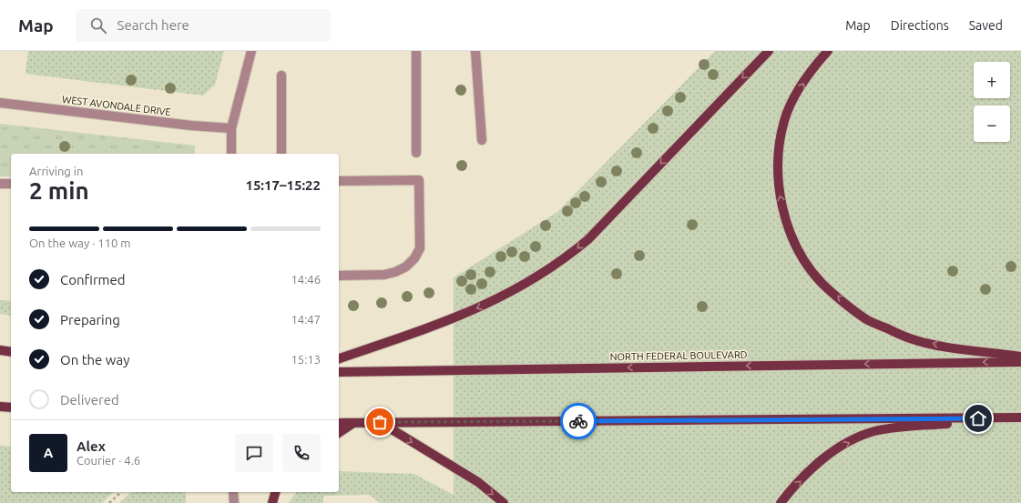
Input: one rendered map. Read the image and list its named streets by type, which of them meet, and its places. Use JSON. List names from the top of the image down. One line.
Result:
{"streets":{"main road":["NORTH FEDERAL BOULEVARD"],"street":["WEST AVONDALE DRIVE"]},"page":{"header":"Map","search":"Search here","nav":["Map","Directions","Saved"],"map_buttons":["+","−"],"heading":["2 min","Arriving in","15:17–15:22"],"panel":["Alex","Courier · 4.6"],"bar":"On the way · 110 m","list":[["Confirmed","14:46"],["Preparing","14:47"],["On the way","15:13"],"Delivered"],"round":"A"}}
